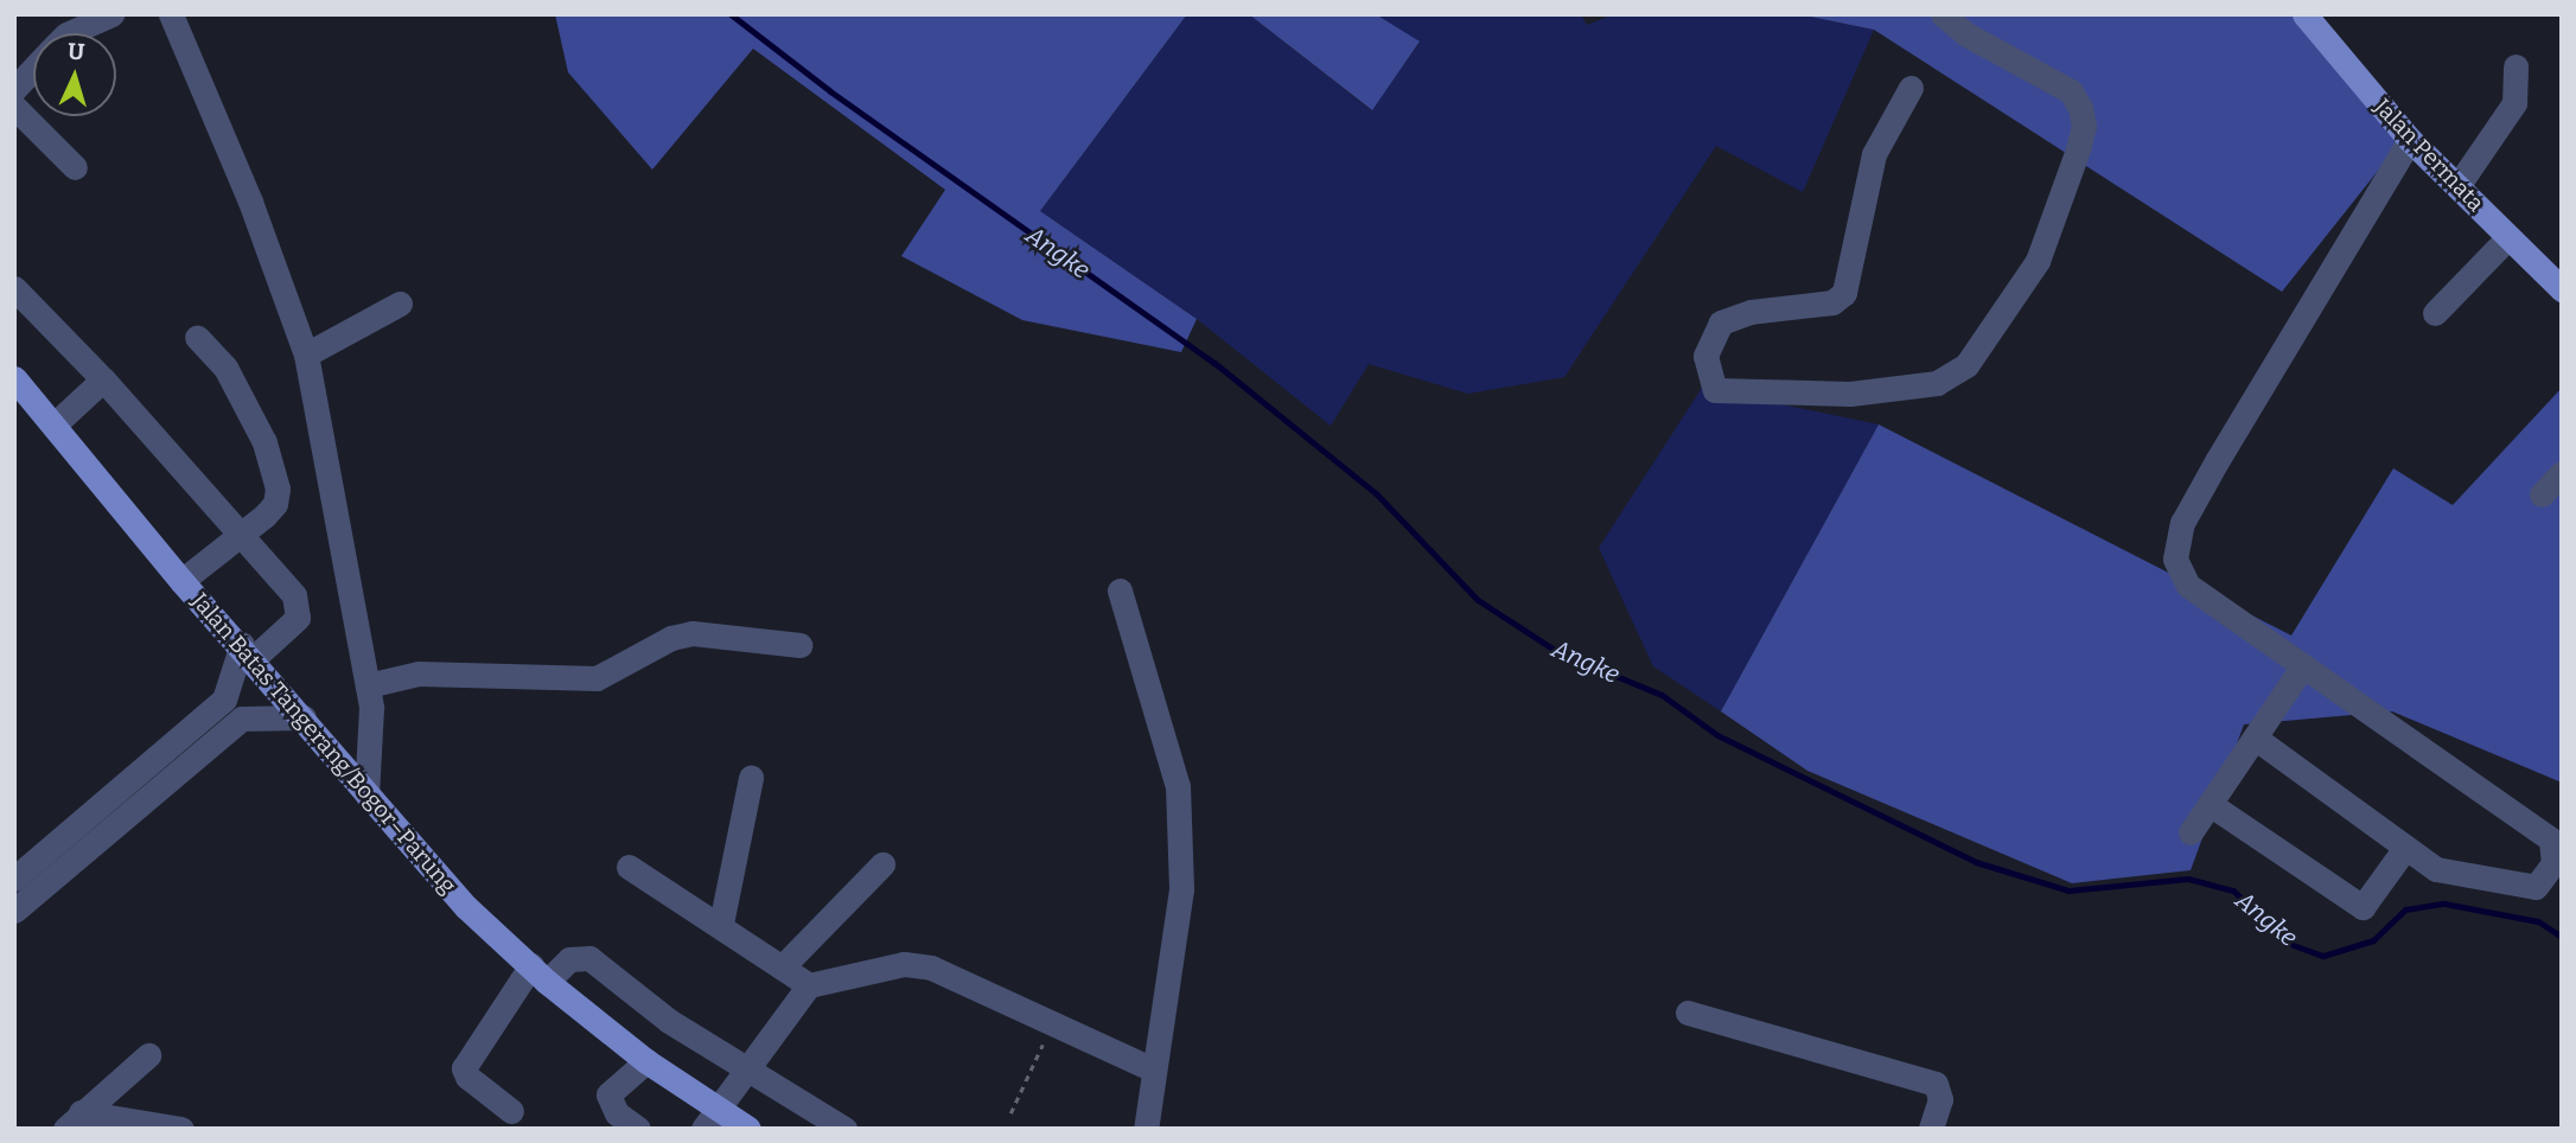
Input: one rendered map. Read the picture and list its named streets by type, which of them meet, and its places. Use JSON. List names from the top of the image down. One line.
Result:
{"streets":{"main road":["Jalan Permata","Jalan Batas Tangerang/Bogor–Parung"]},"water":["Angke"],"north":"top"}
